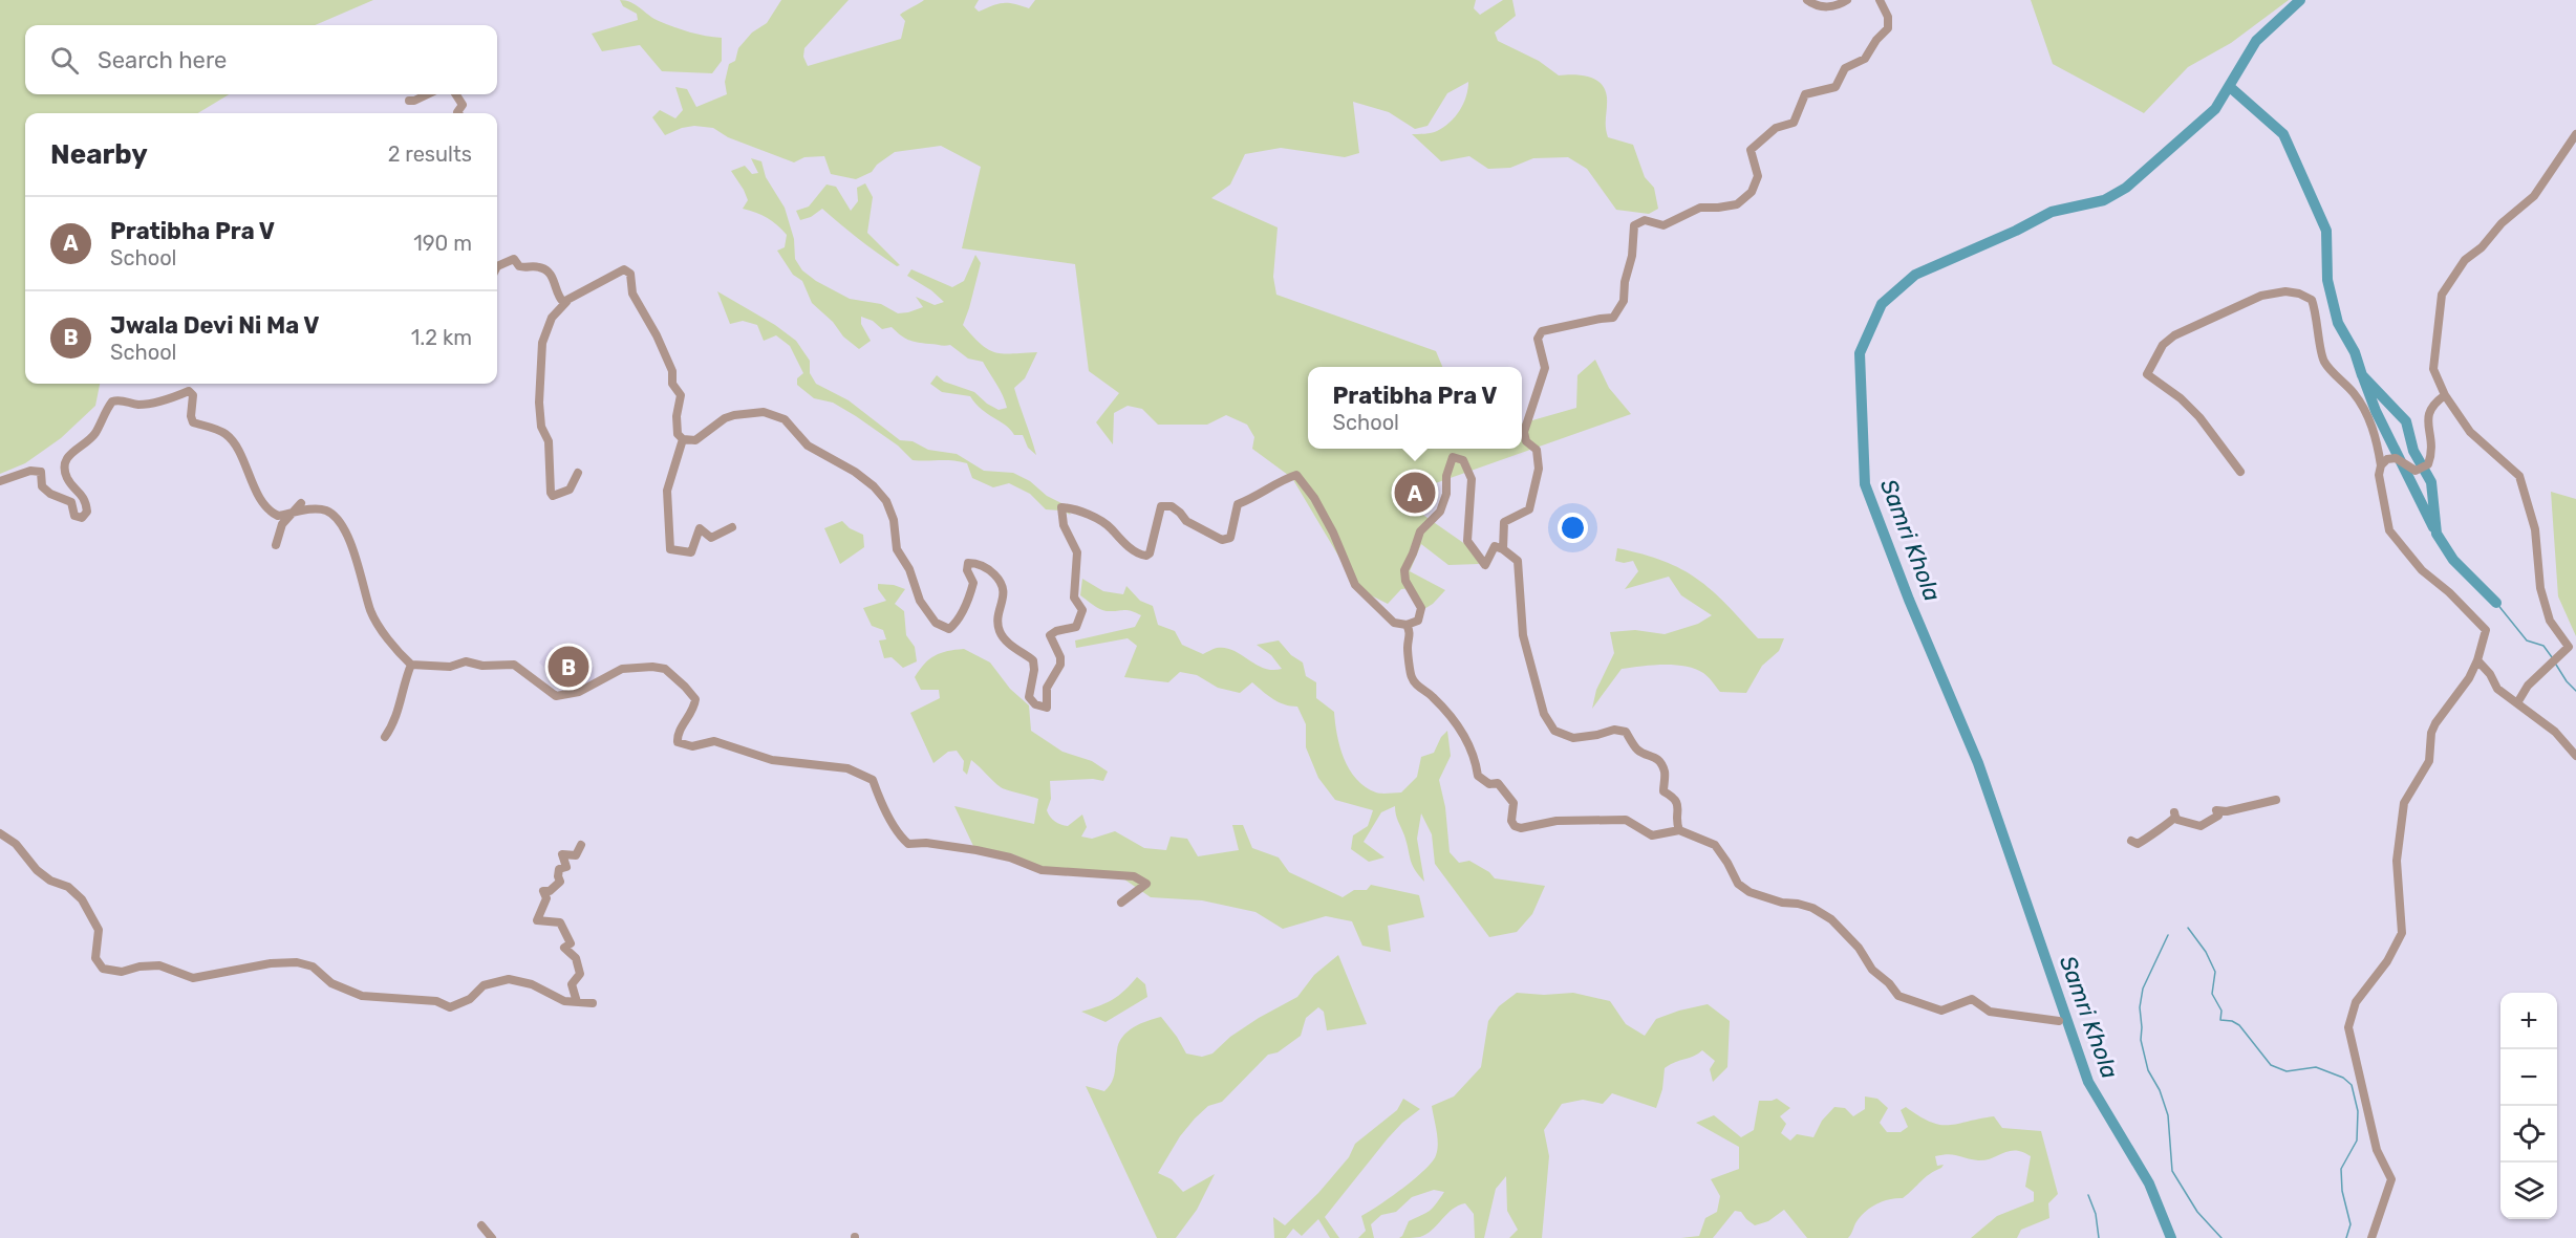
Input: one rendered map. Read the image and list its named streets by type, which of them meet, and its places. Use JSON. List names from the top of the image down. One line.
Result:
{"water":["Samri Khola"],"page":{"search":"Search here","heading":["Nearby","2 results"],"list":[{"mark":"A","name":"Pratibha Pra V","note":"School","value":"190 m"},{"mark":"B","name":"Jwala Devi Ni Ma V","note":"School","value":"1.2 km"}],"popup":["Pratibha Pra V","School"],"pins":["A","B"],"map_buttons":["+","−"]}}
